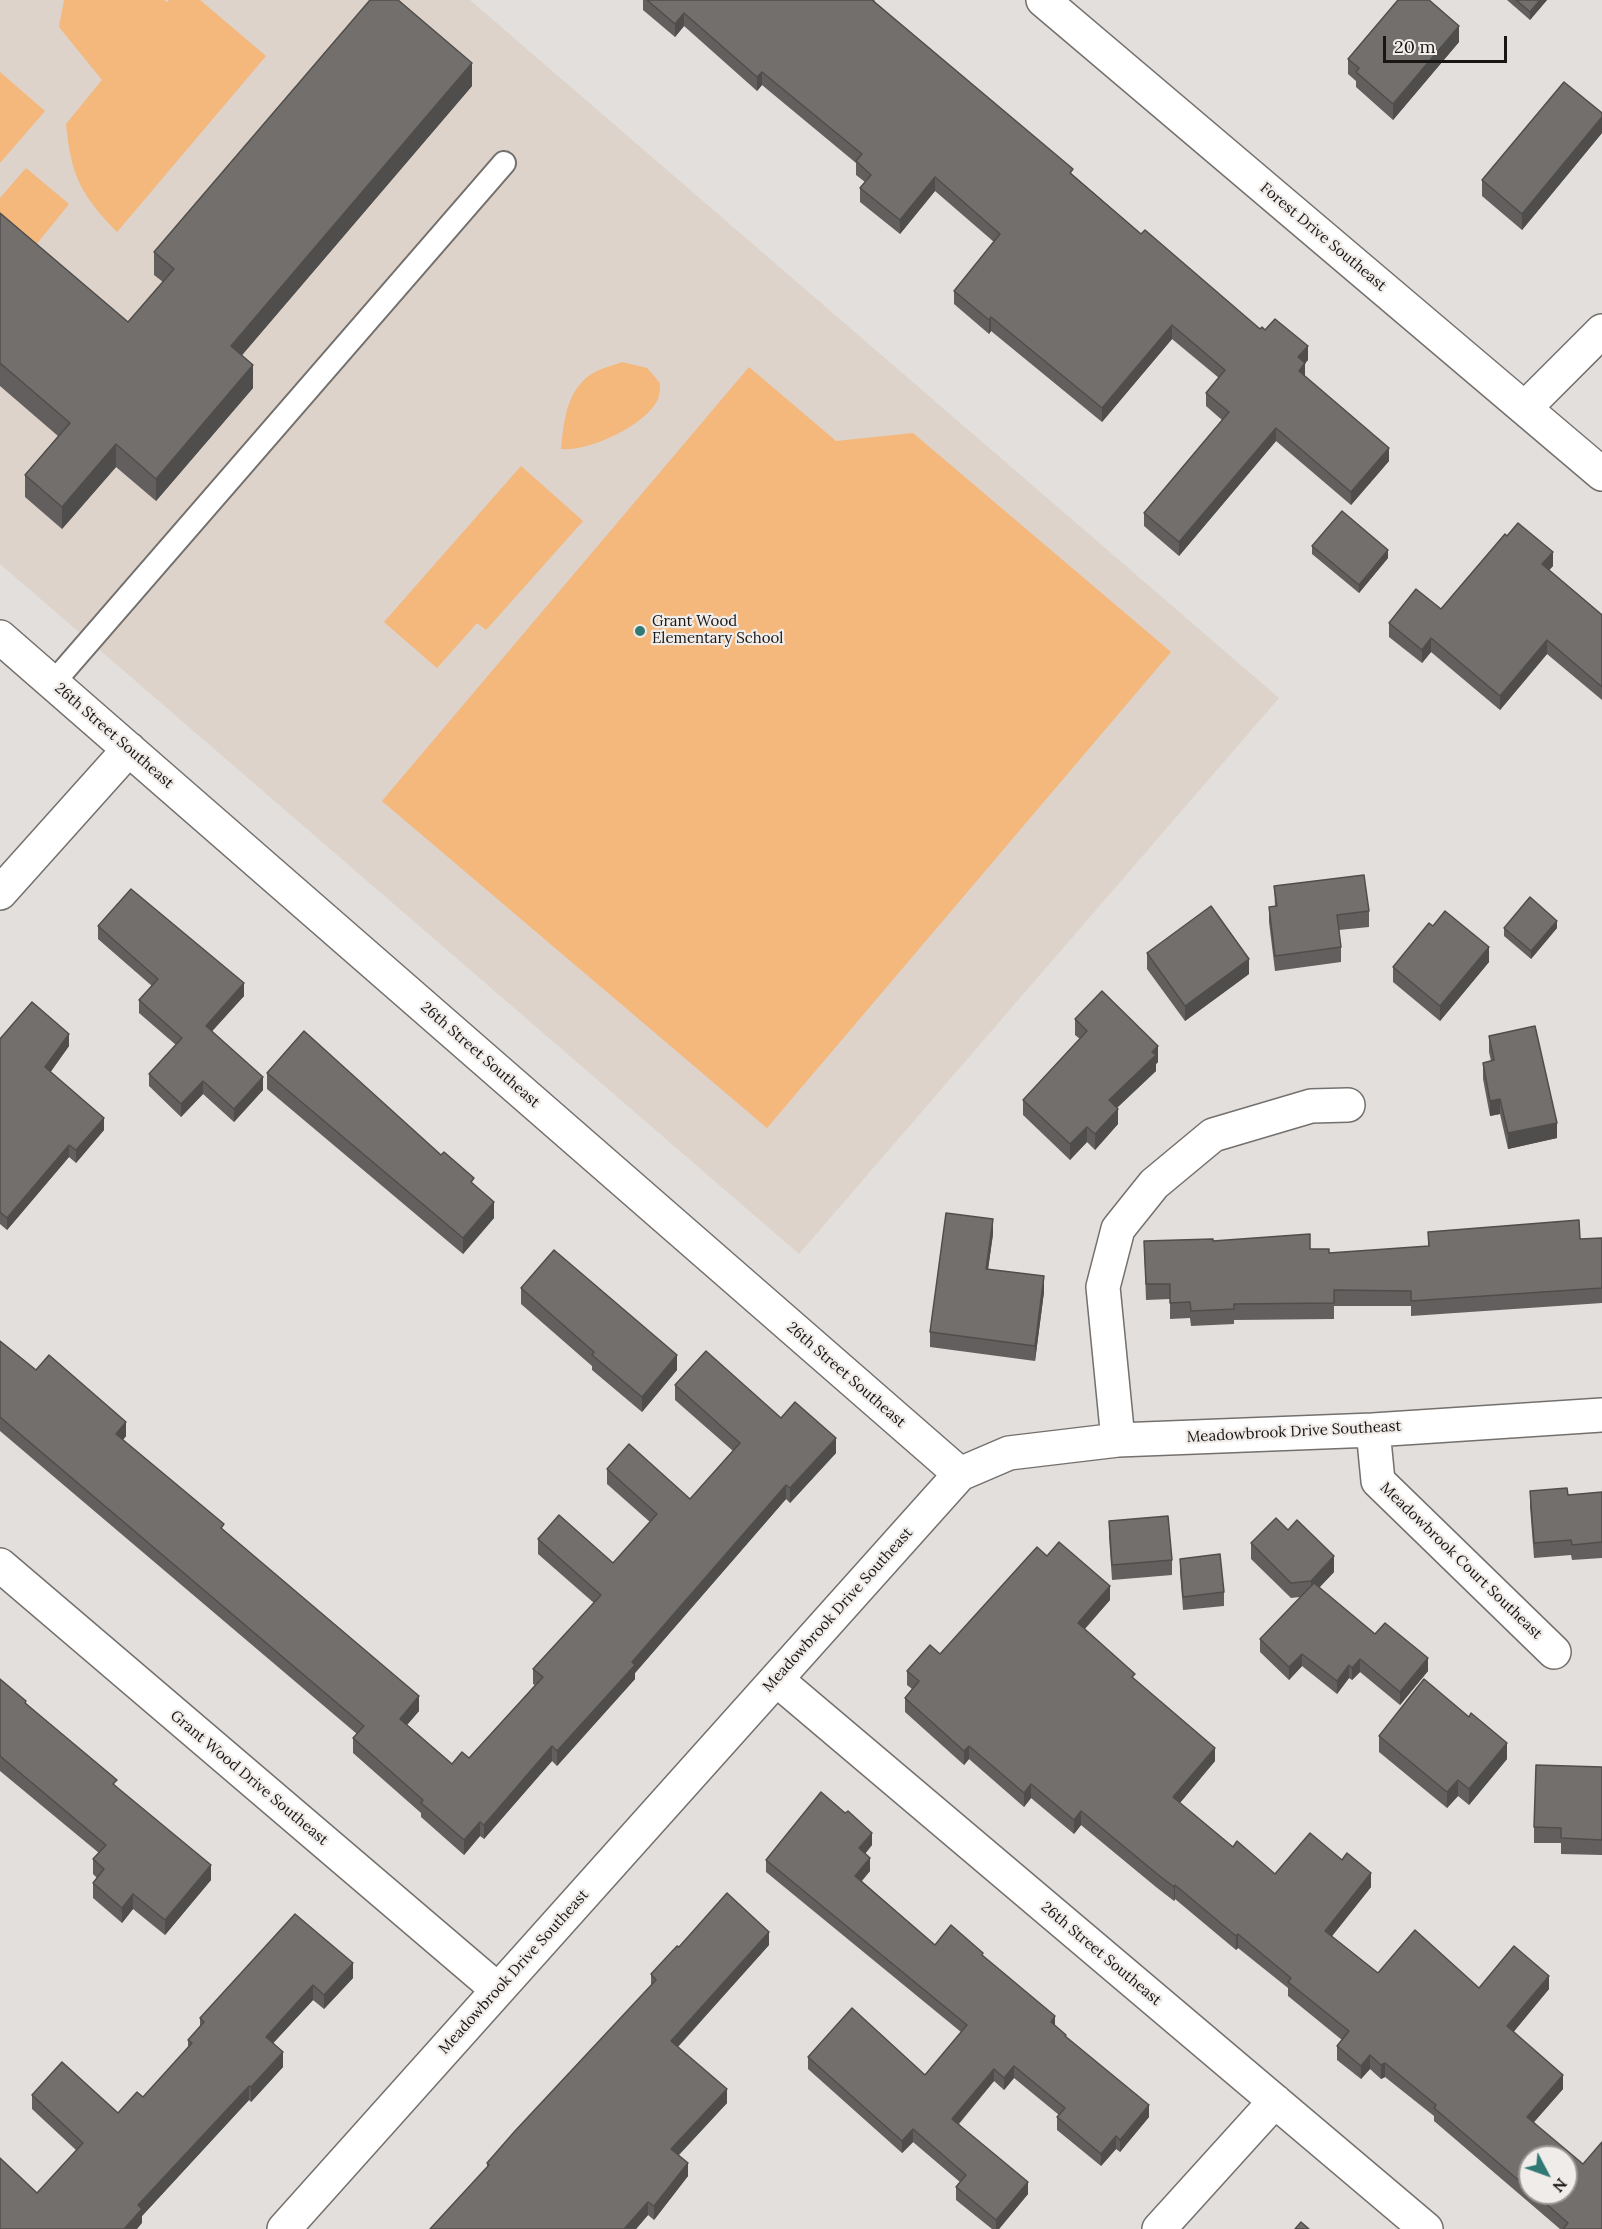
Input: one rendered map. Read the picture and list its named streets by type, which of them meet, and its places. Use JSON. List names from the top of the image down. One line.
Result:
{"streets":{"street":["Forest Drive Southeast","26th Street Southeast","Meadowbrook Drive Southeast","Meadowbrook Court Southeast","Grant Wood Drive Southeast"]},"crossings":[["26th Street Southeast","Meadowbrook Drive Southeast"],["Meadowbrook Drive Southeast","Meadowbrook Court Southeast"],["Meadowbrook Drive Southeast","Grant Wood Drive Southeast"]],"places":["Grant Wood Elementary School"],"scale_bar":"20 m","north":"bottom right"}
